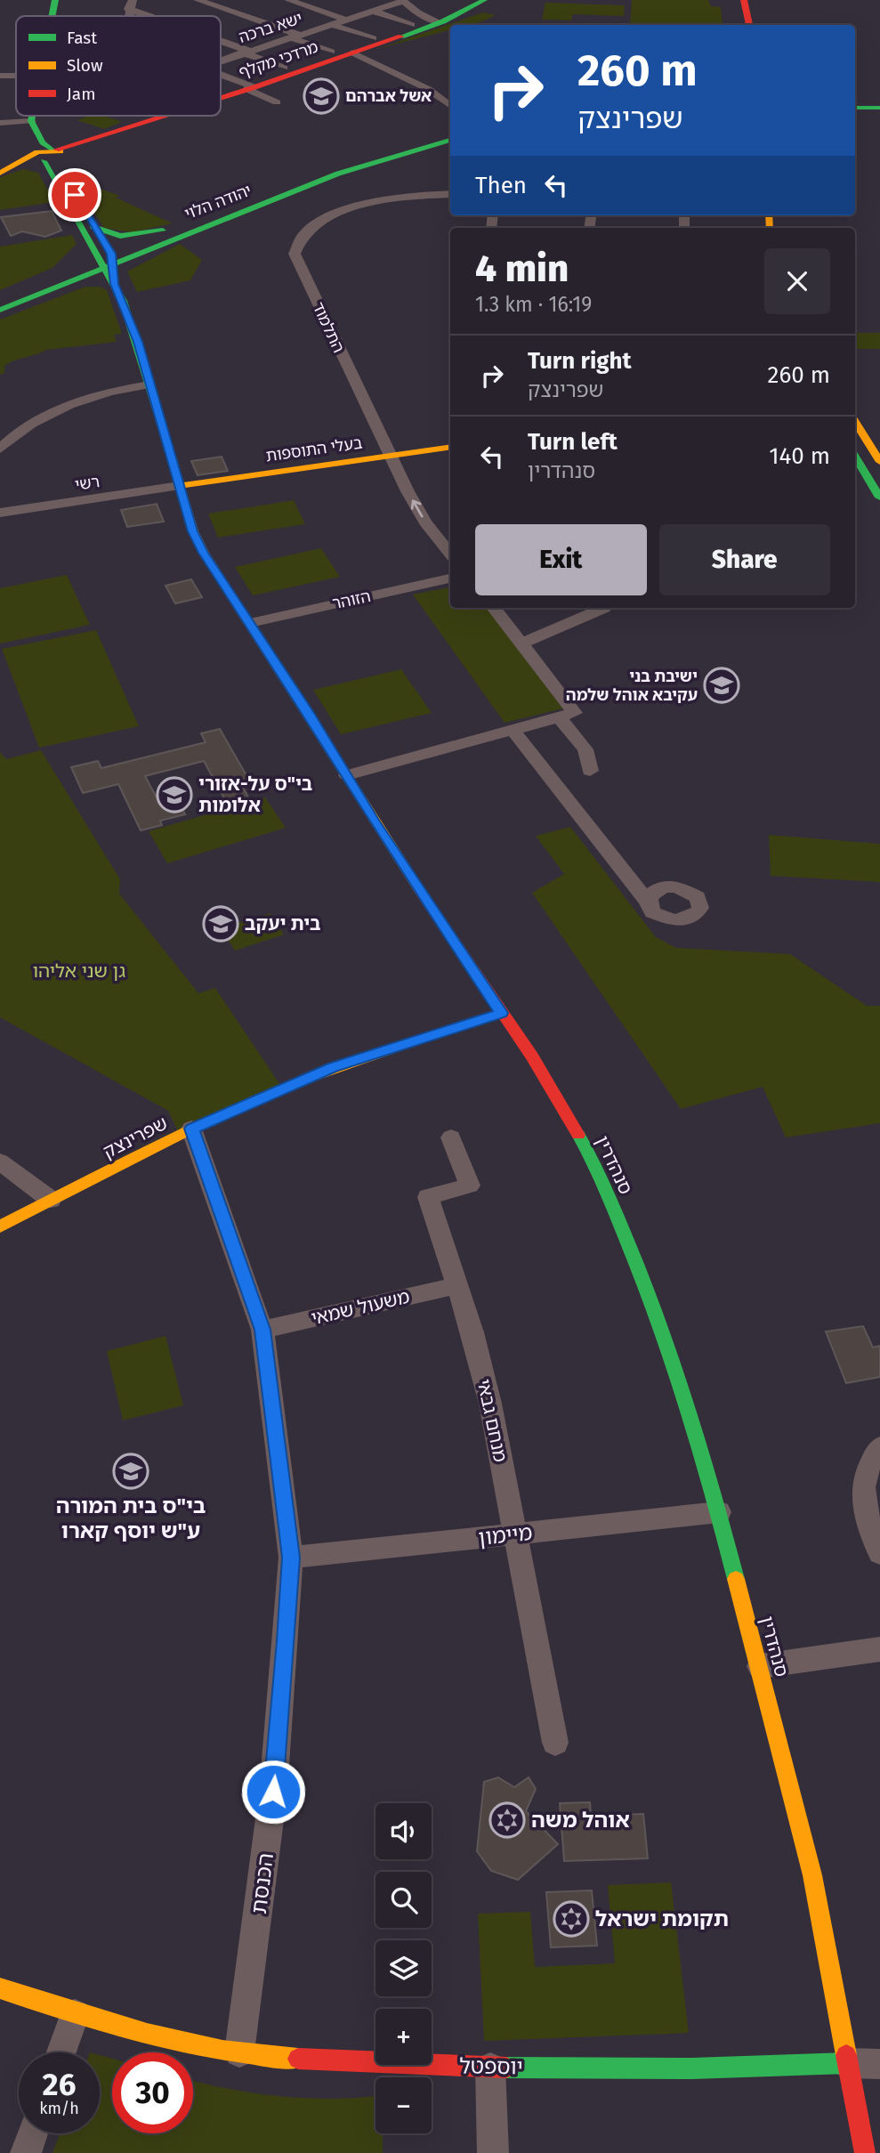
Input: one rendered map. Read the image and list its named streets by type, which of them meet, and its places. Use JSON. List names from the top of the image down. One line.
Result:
{"streets":{"street":["ישא ברכה","מרדכי מקלף","יהודה הלוי","התלמוד","בעלי התוספות","רשי","הזוהר","שפרינצק","סנהדרין","משעול שמאי","מנחם גבאי","מיימון","הכנסת","יוספטל"]},"crossings":[["יהודה הלוי","סנהדרין"],["התלמוד","בעלי התוספות"],["בעלי התוספות","רשי"],["בעלי התוספות","סנהדרין"],["רשי","סנהדרין"],["הזוהר","סנהדרין"],["שפרינצק","סנהדרין"],["שפרינצק","הכנסת"],["סנהדרין","מיימון"],["סנהדרין","יוספטל"],["משעול שמאי","מנחם גבאי"],["משעול שמאי","הכנסת"],["מנחם גבאי","מיימון"],["מיימון","הכנסת"],["הכנסת","יוספטל"]],"parks":["גן שני אליהו"],"places":{"school or university":["אשל אברהם","ישיבת בני עקיבא אוהל שלמה","בי\"ס על-אזורי אלומות","בית יעקב","בי\"ס בית המורה ע\"ש יוסף קארו"],"synagogue":["אוהל משה","תקומת ישראל"]},"legend":["Fast","Slow","Jam"],"page":{"turn":["260 m","שפרינצק"],"then":"Then","heading":["4 min","1.3 km · 16:19"],"list":[{"name":"Turn right","note":"שפרינצק","value":"260 m"},{"name":"Turn left","note":"סנהדרין","value":"140 m"}],"buttons":["Exit","Share"],"map_buttons":["+","−"],"speed":"26 km/h","limit":"30"}}
